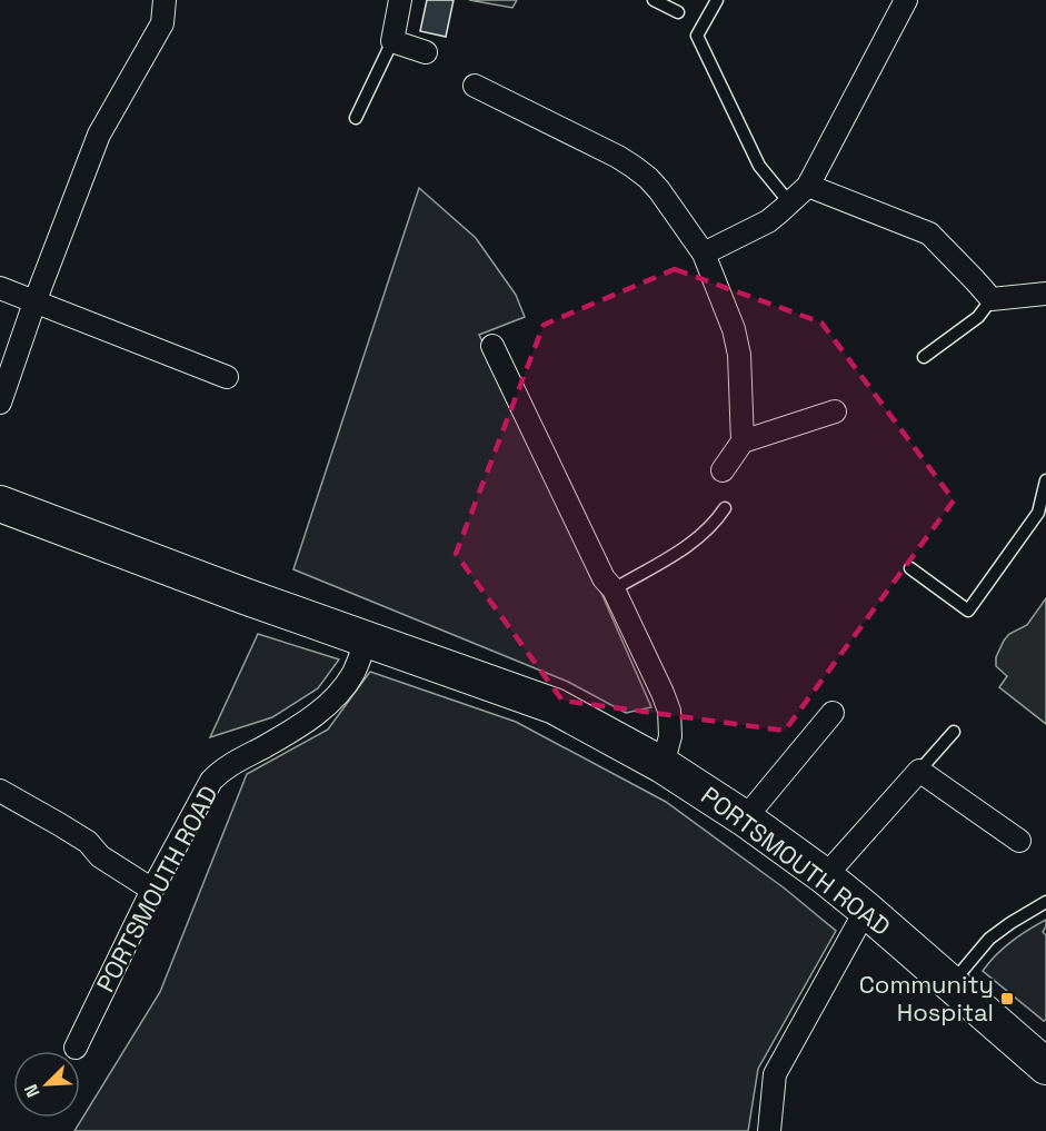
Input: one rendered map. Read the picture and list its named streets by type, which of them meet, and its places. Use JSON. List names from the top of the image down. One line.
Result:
{"streets":{"main road":["PORTSMOUTH ROAD"]},"places":{"transit":["Community Hospital"]},"north":"bottom left"}
